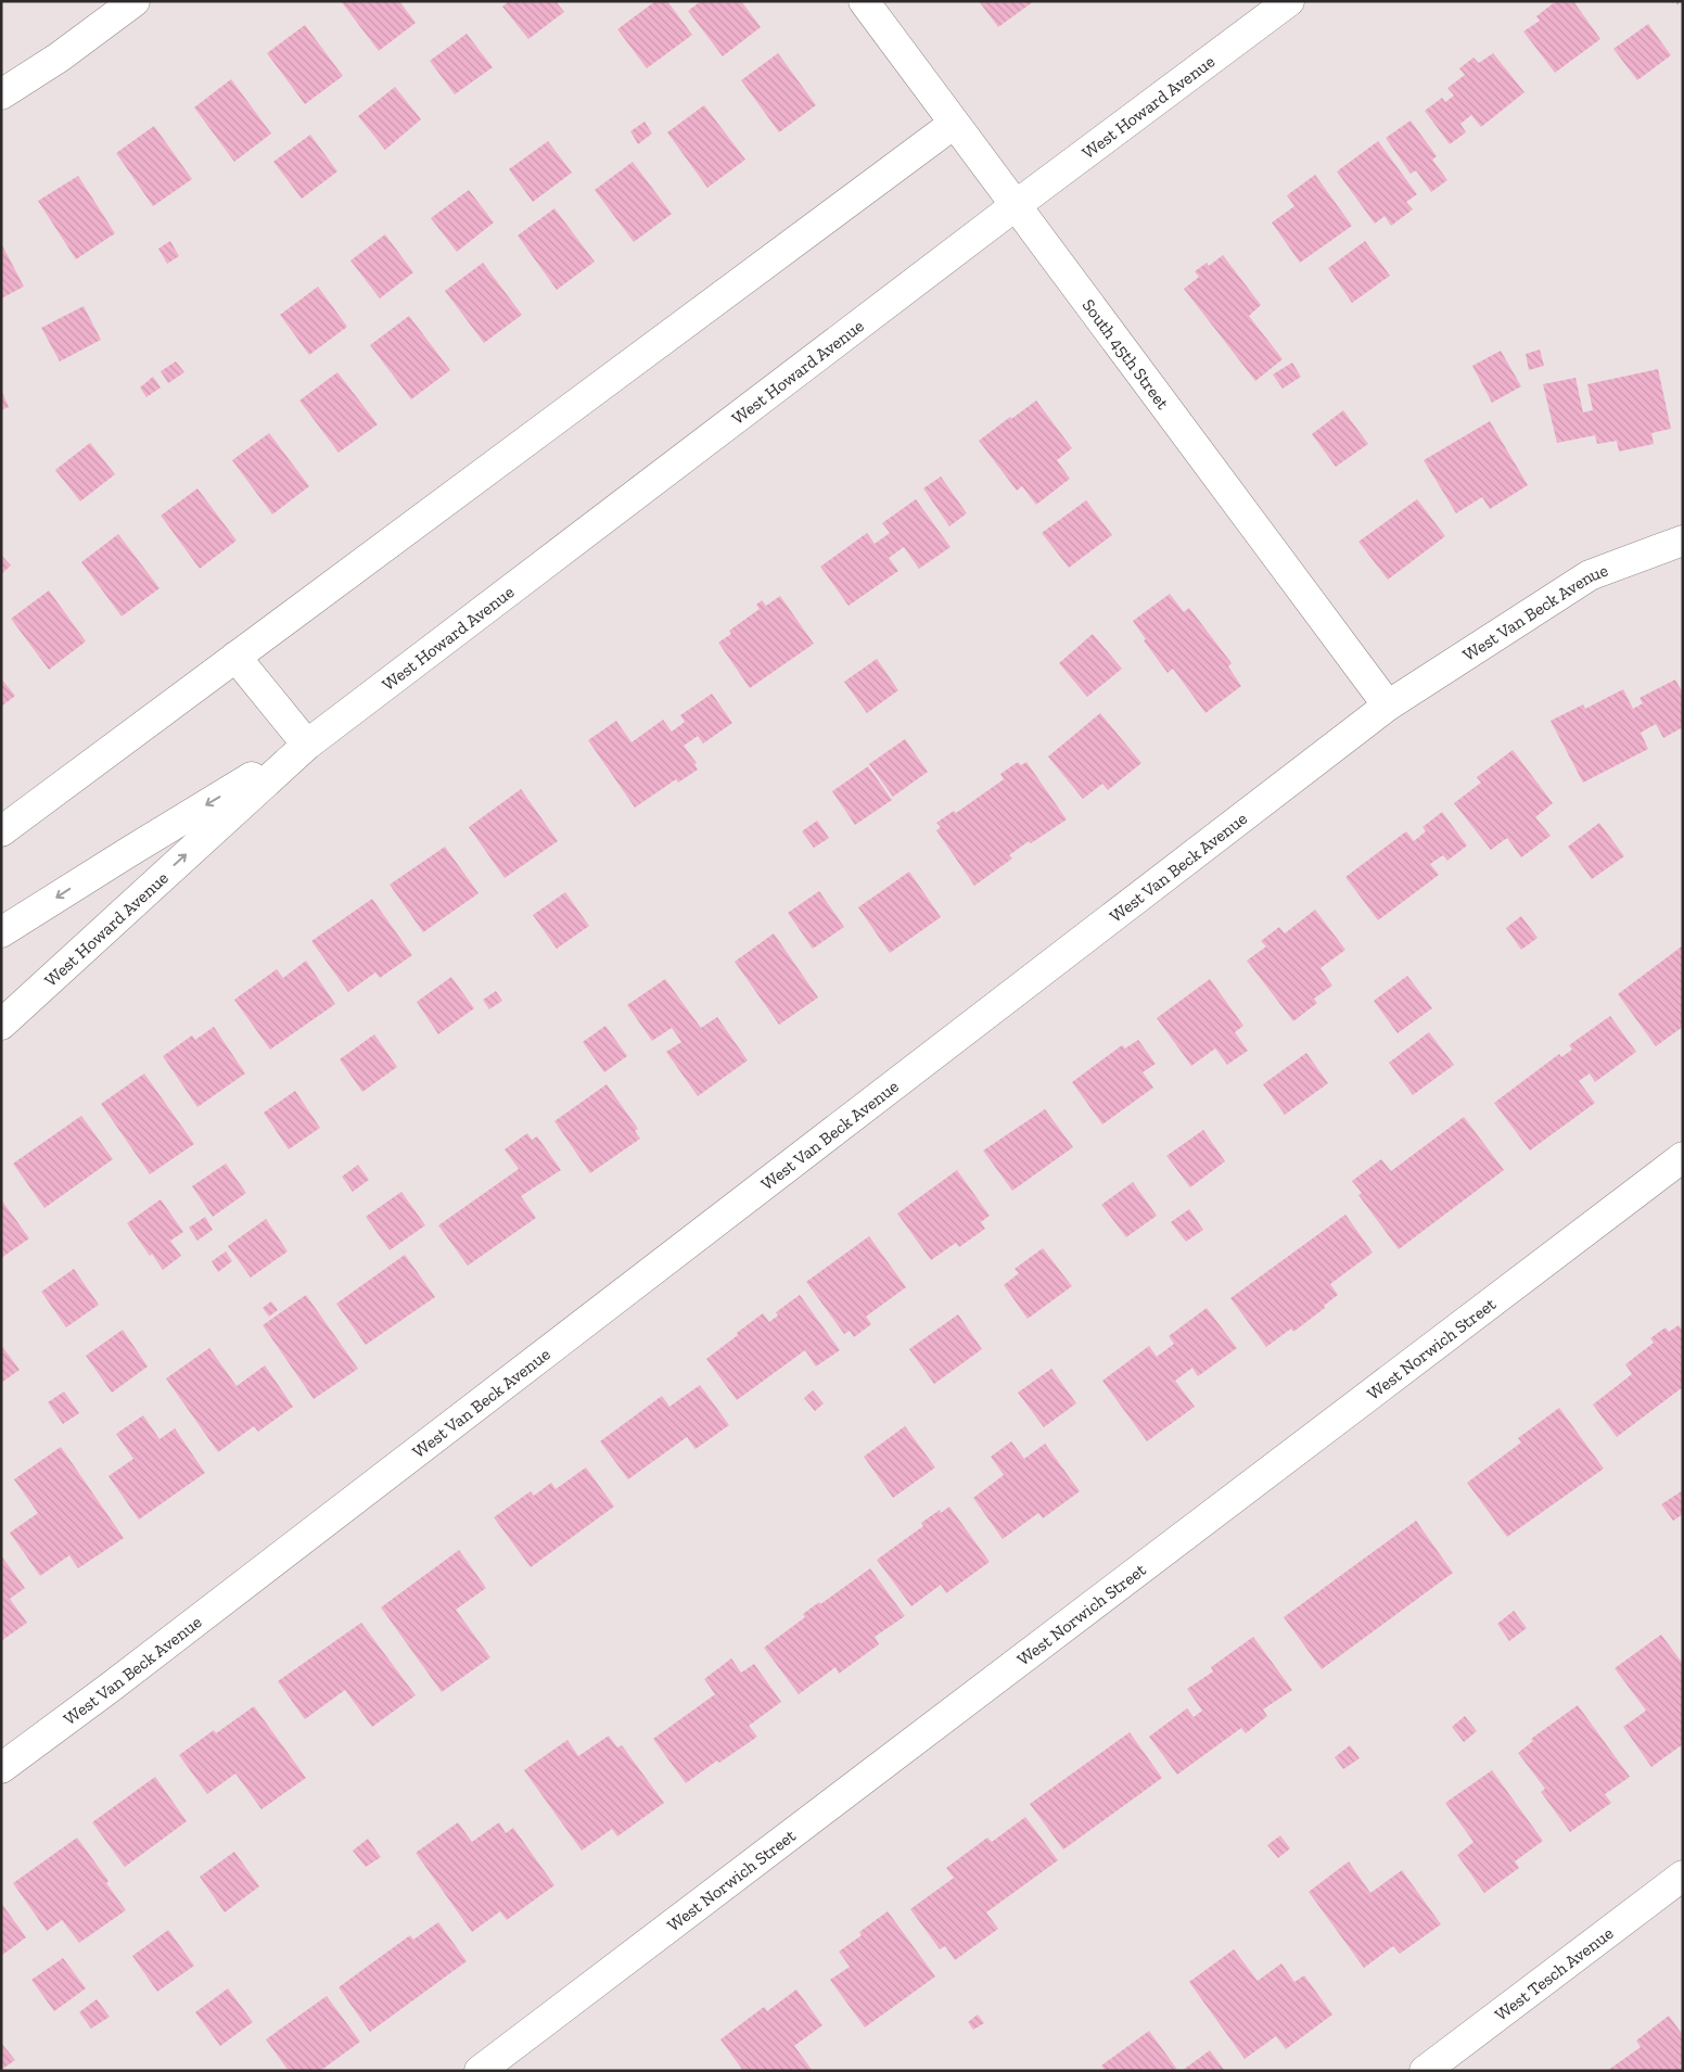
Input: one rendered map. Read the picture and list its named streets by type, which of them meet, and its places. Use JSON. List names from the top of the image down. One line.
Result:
{"streets":{"street":["West Howard Avenue","South 45th Street","West Van Beck Avenue","West Norwich Street","West Tesch Avenue"]},"crossings":[["West Howard Avenue","South 45th Street"],["South 45th Street","West Van Beck Avenue"]]}
